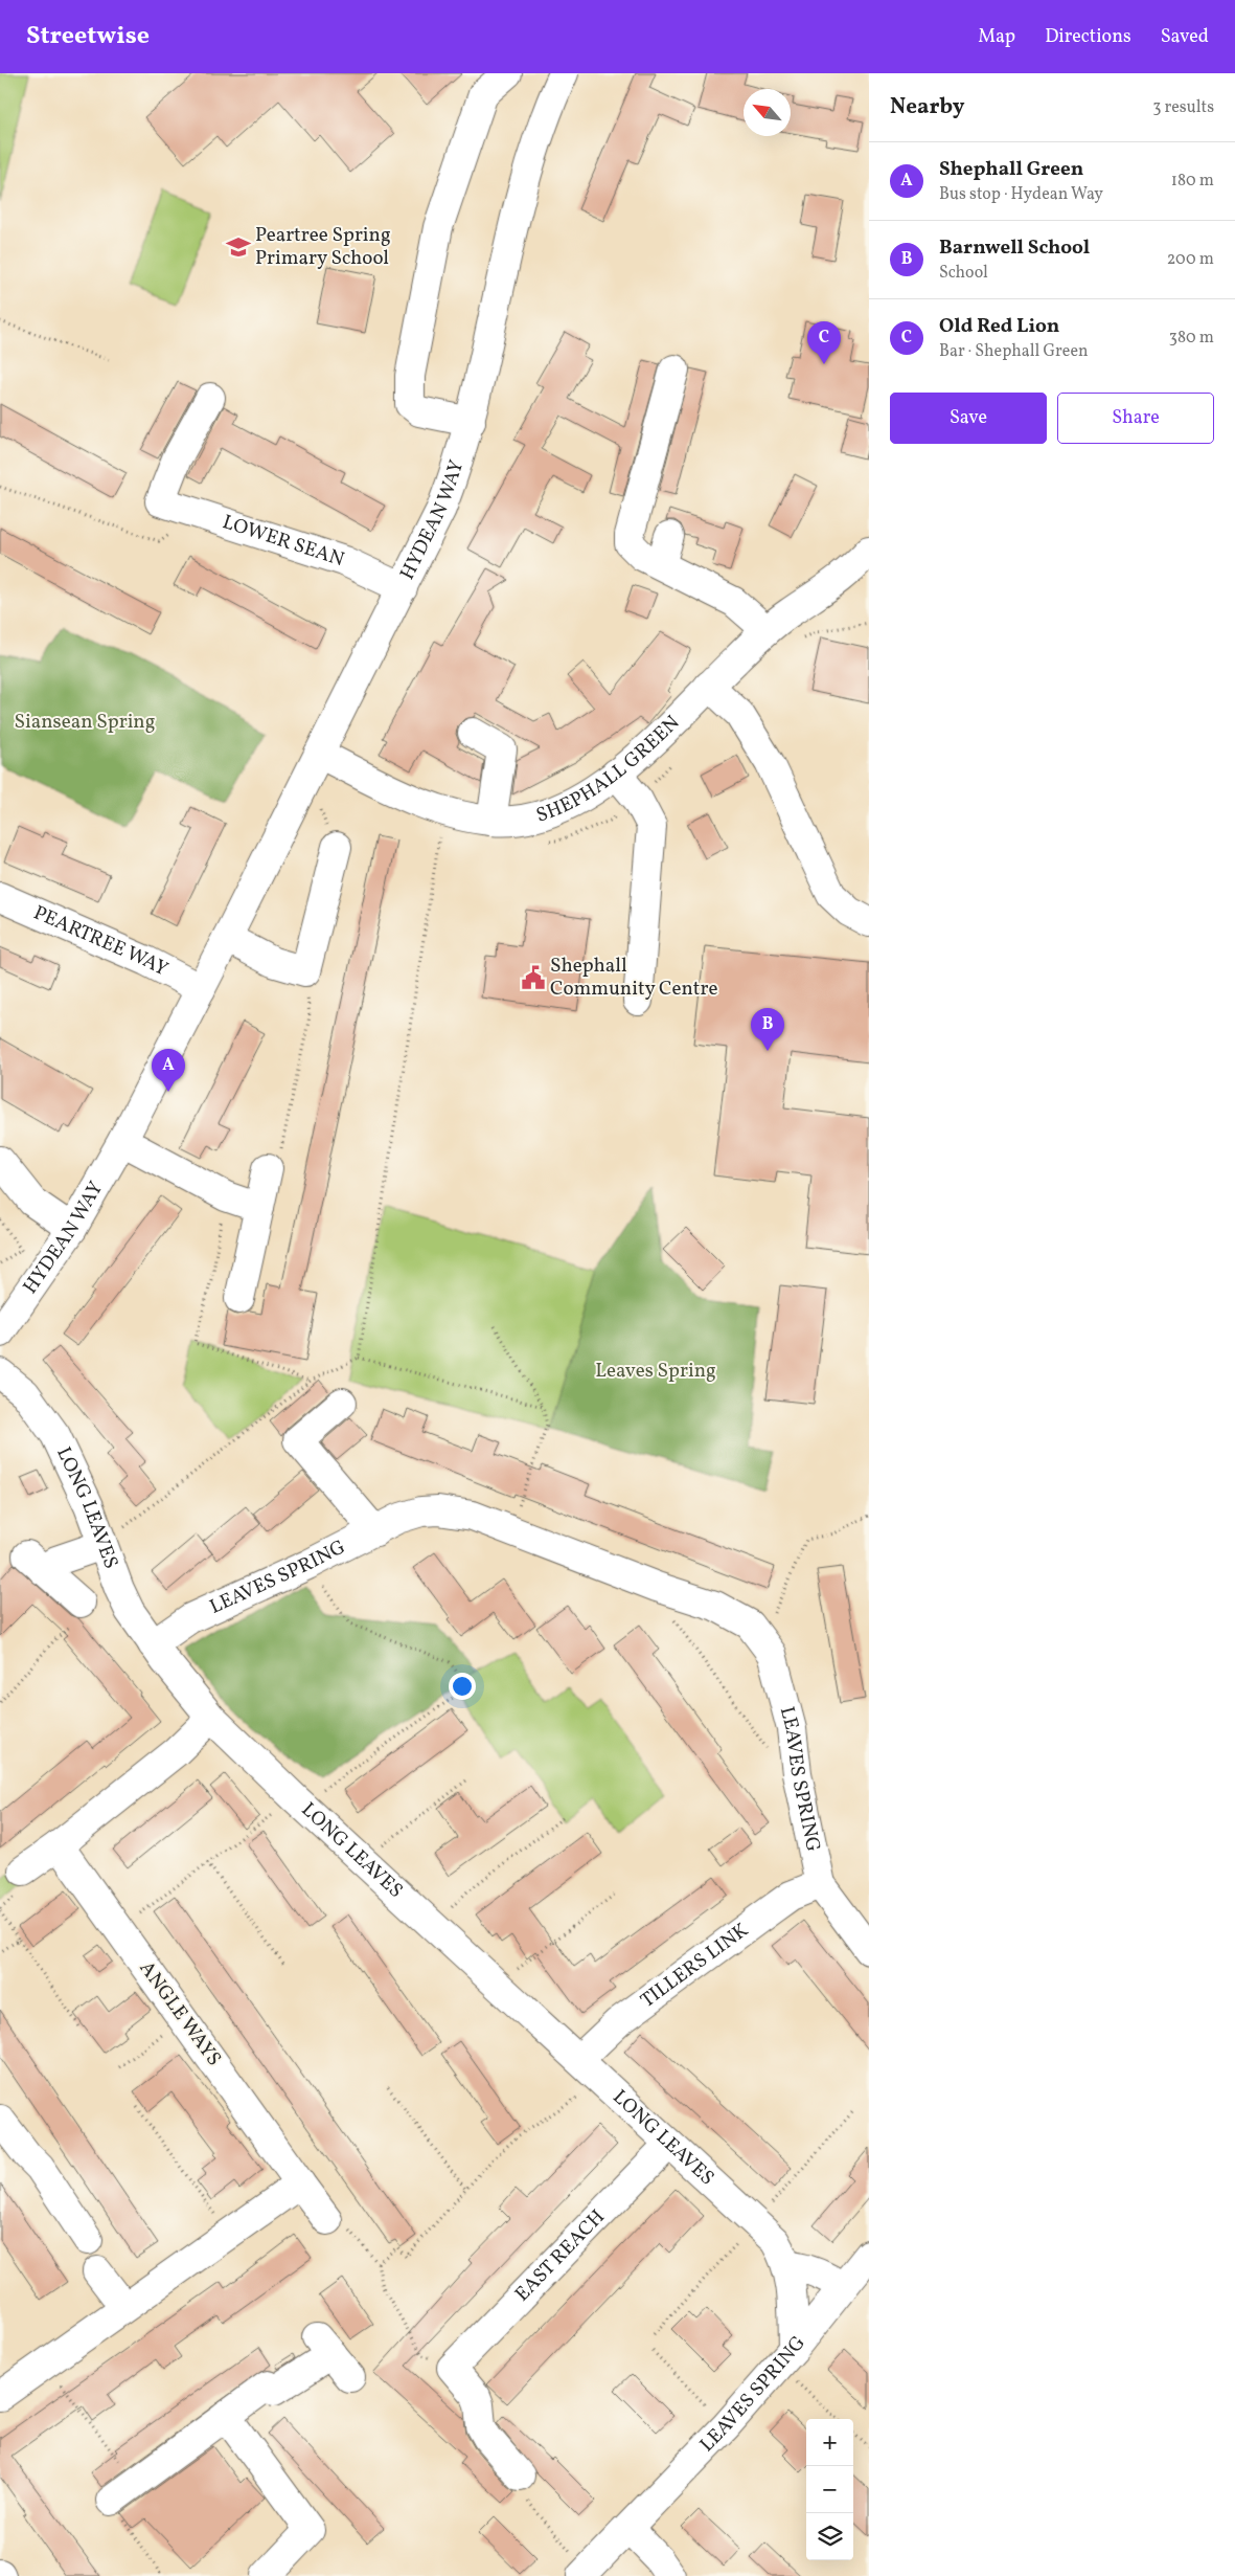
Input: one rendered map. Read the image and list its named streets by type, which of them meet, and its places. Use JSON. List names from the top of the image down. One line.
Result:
{"streets":{"street":["HYDEAN WAY","LOWER SEAN","SHEPHALL GREEN","PEARTREE WAY","LONG LEAVES","LEAVES SPRING","TILLERS LINK","ANGLE WAYS","EAST REACH"]},"crossings":[["HYDEAN WAY","LOWER SEAN"],["HYDEAN WAY","SHEPHALL GREEN"],["HYDEAN WAY","PEARTREE WAY"],["LONG LEAVES","LEAVES SPRING"],["LONG LEAVES","TILLERS LINK"],["LONG LEAVES","EAST REACH"],["LEAVES SPRING","TILLERS LINK"]],"parks":["Siansean Spring","Leaves Spring"],"places":{"school or university":["Peartree Spring Primary School"],"public building":["Shephall Community Centre"]},"north":"top left","page":{"header":"Streetwise","nav":["Map","Directions","Saved"],"heading":["Nearby","3 results"],"list":[{"mark":"A","name":"Shephall Green","note":"Bus stop · Hydean Way","value":"180 m"},{"mark":"B","name":"Barnwell School","note":"School","value":"200 m"},{"mark":"C","name":"Old Red Lion","note":"Bar · Shephall Green","value":"380 m"}],"pins":["C","B","A"],"buttons":["Save","Share"],"map_buttons":["+","−"]}}
